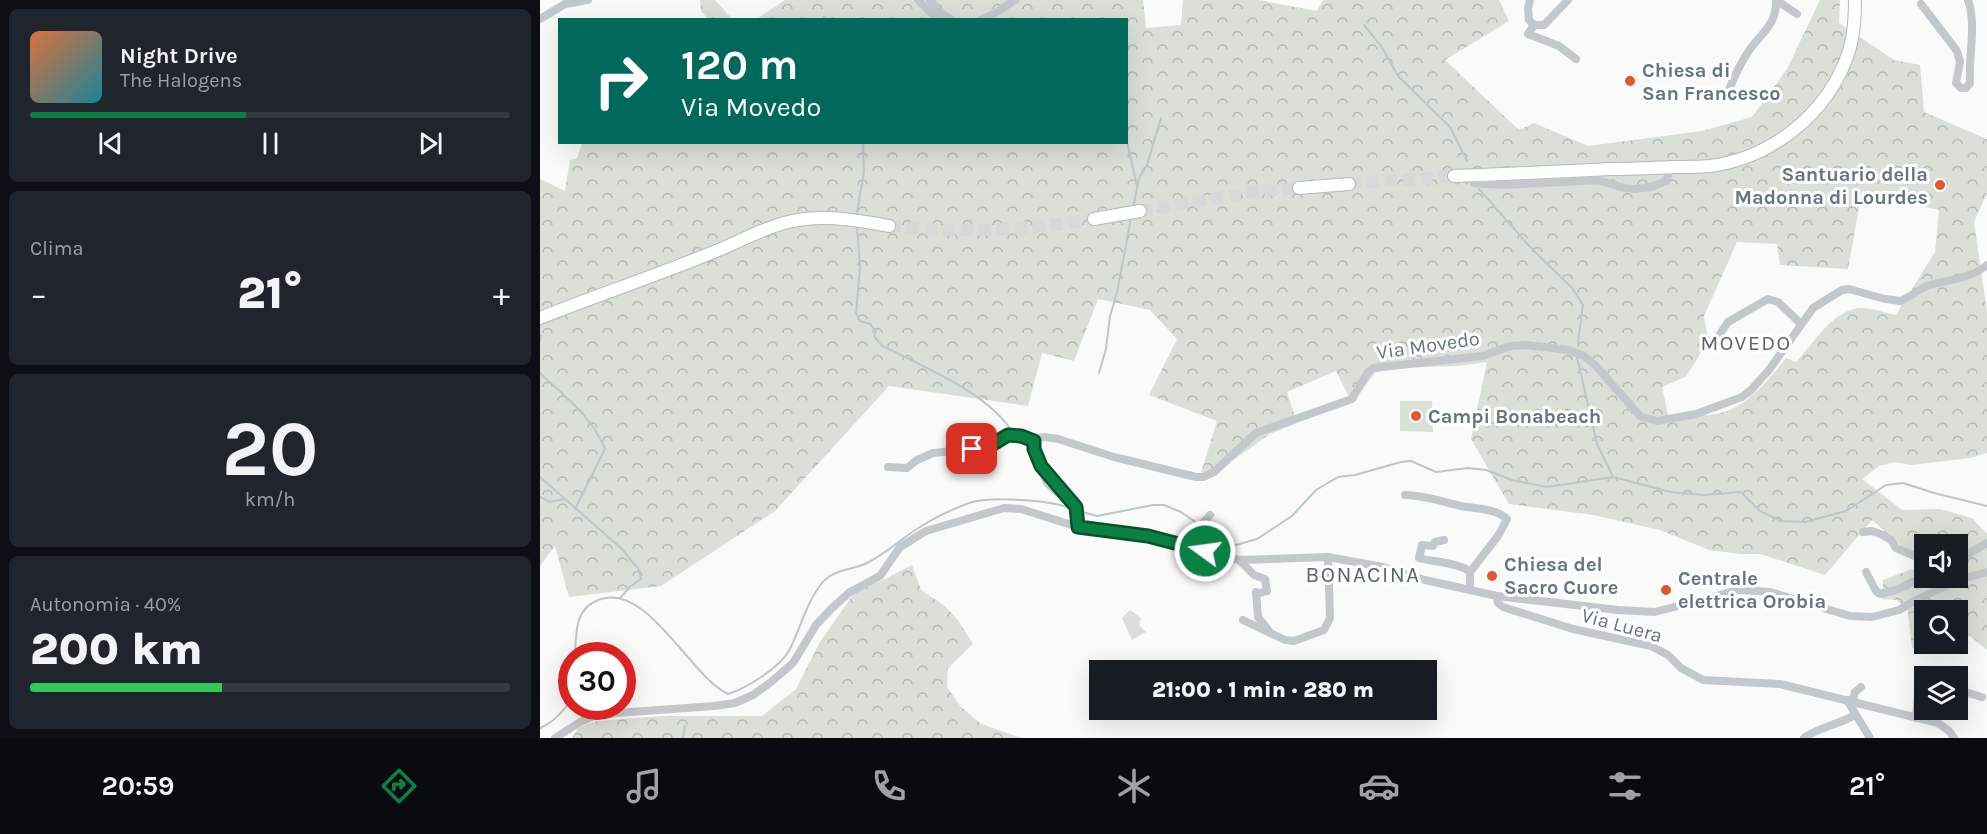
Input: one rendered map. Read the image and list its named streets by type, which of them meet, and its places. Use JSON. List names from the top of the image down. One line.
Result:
{"streets":{"street":["Via Movedo","Via Luera"]},"districts":["MOVEDO","BONACINA"],"places":["Chiesa di San Francesco","Santuario della Madonna di Lourdes","Campi Bonabeach","Chiesa del Sacro Cuore","Centrale elettrica Orobia"],"page":{"turn":["120 m","Via Movedo"],"song":["Night Drive","The Halogens"],"tile":["Clima",["20","km/h"],["Autonomia · 40%","200 km"]],"heat":["−","21°","+"],"limit":"30","trip":"21:00 · 1 min · 280 m","tabs":["20:59","21°"]}}
